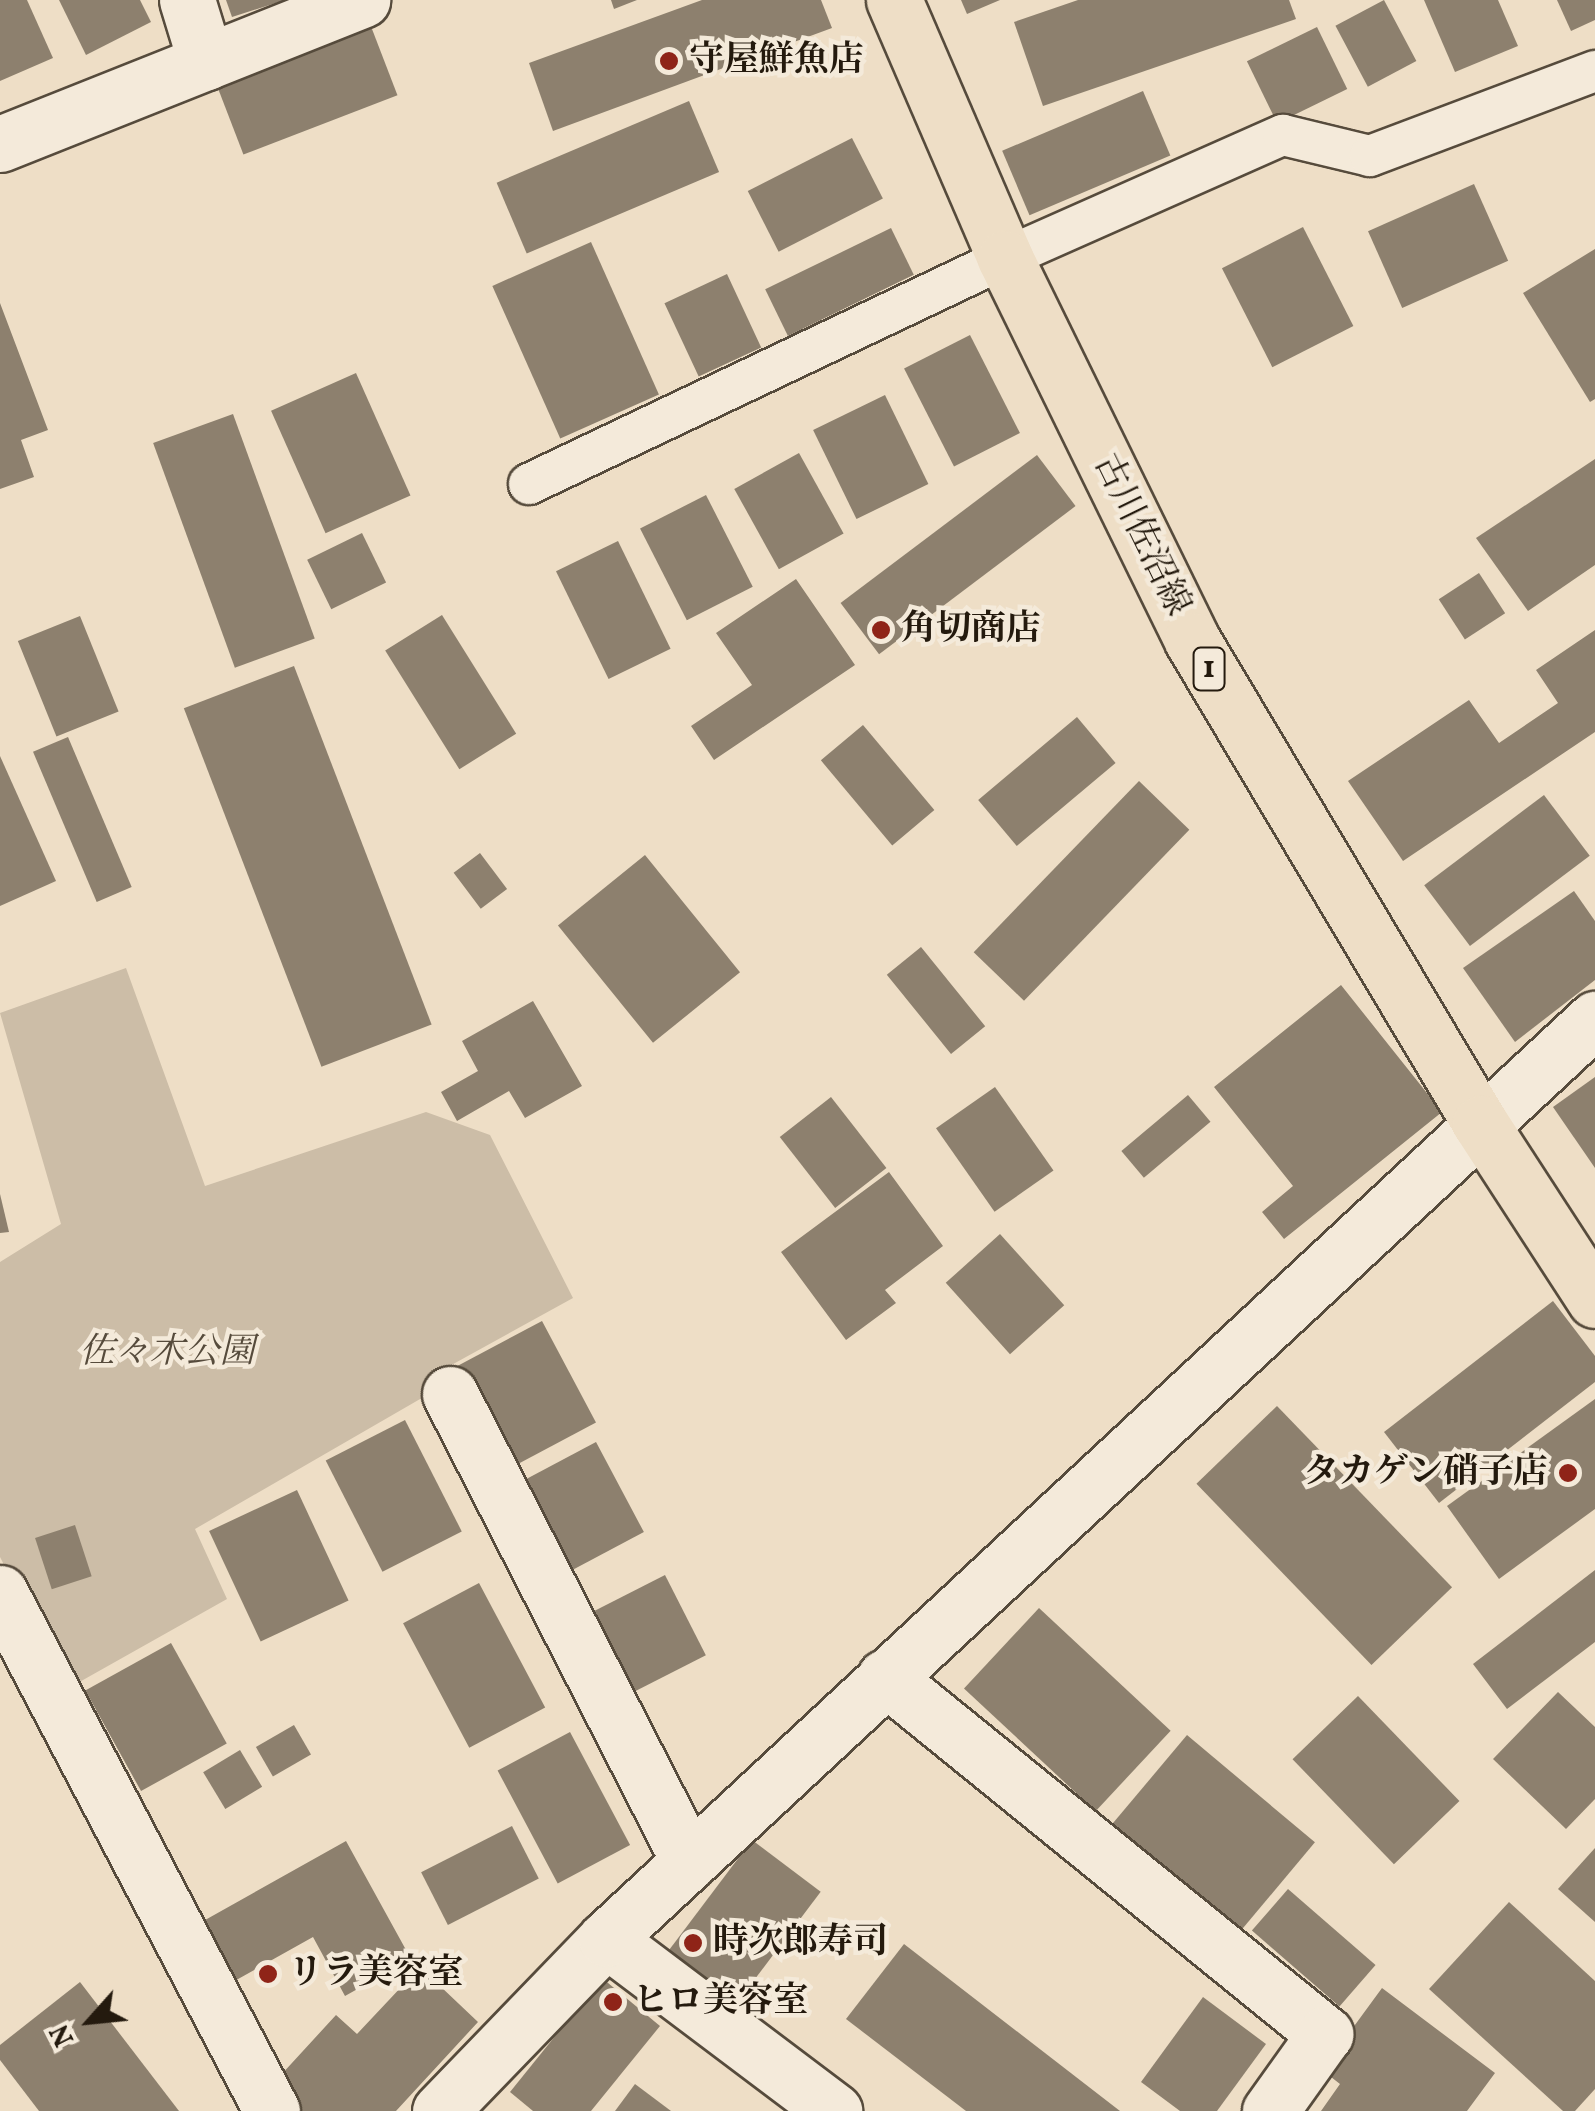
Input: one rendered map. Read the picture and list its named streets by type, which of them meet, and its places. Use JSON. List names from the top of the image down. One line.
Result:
{"streets":{"main road":["古川佐沼線","1"]},"parks":["佐々木公園"],"places":["守屋鮮魚店","角切商店","タカゲン硝子店","時次郎寿司","リラ美容室","ヒロ美容室"],"north":"bottom left"}
